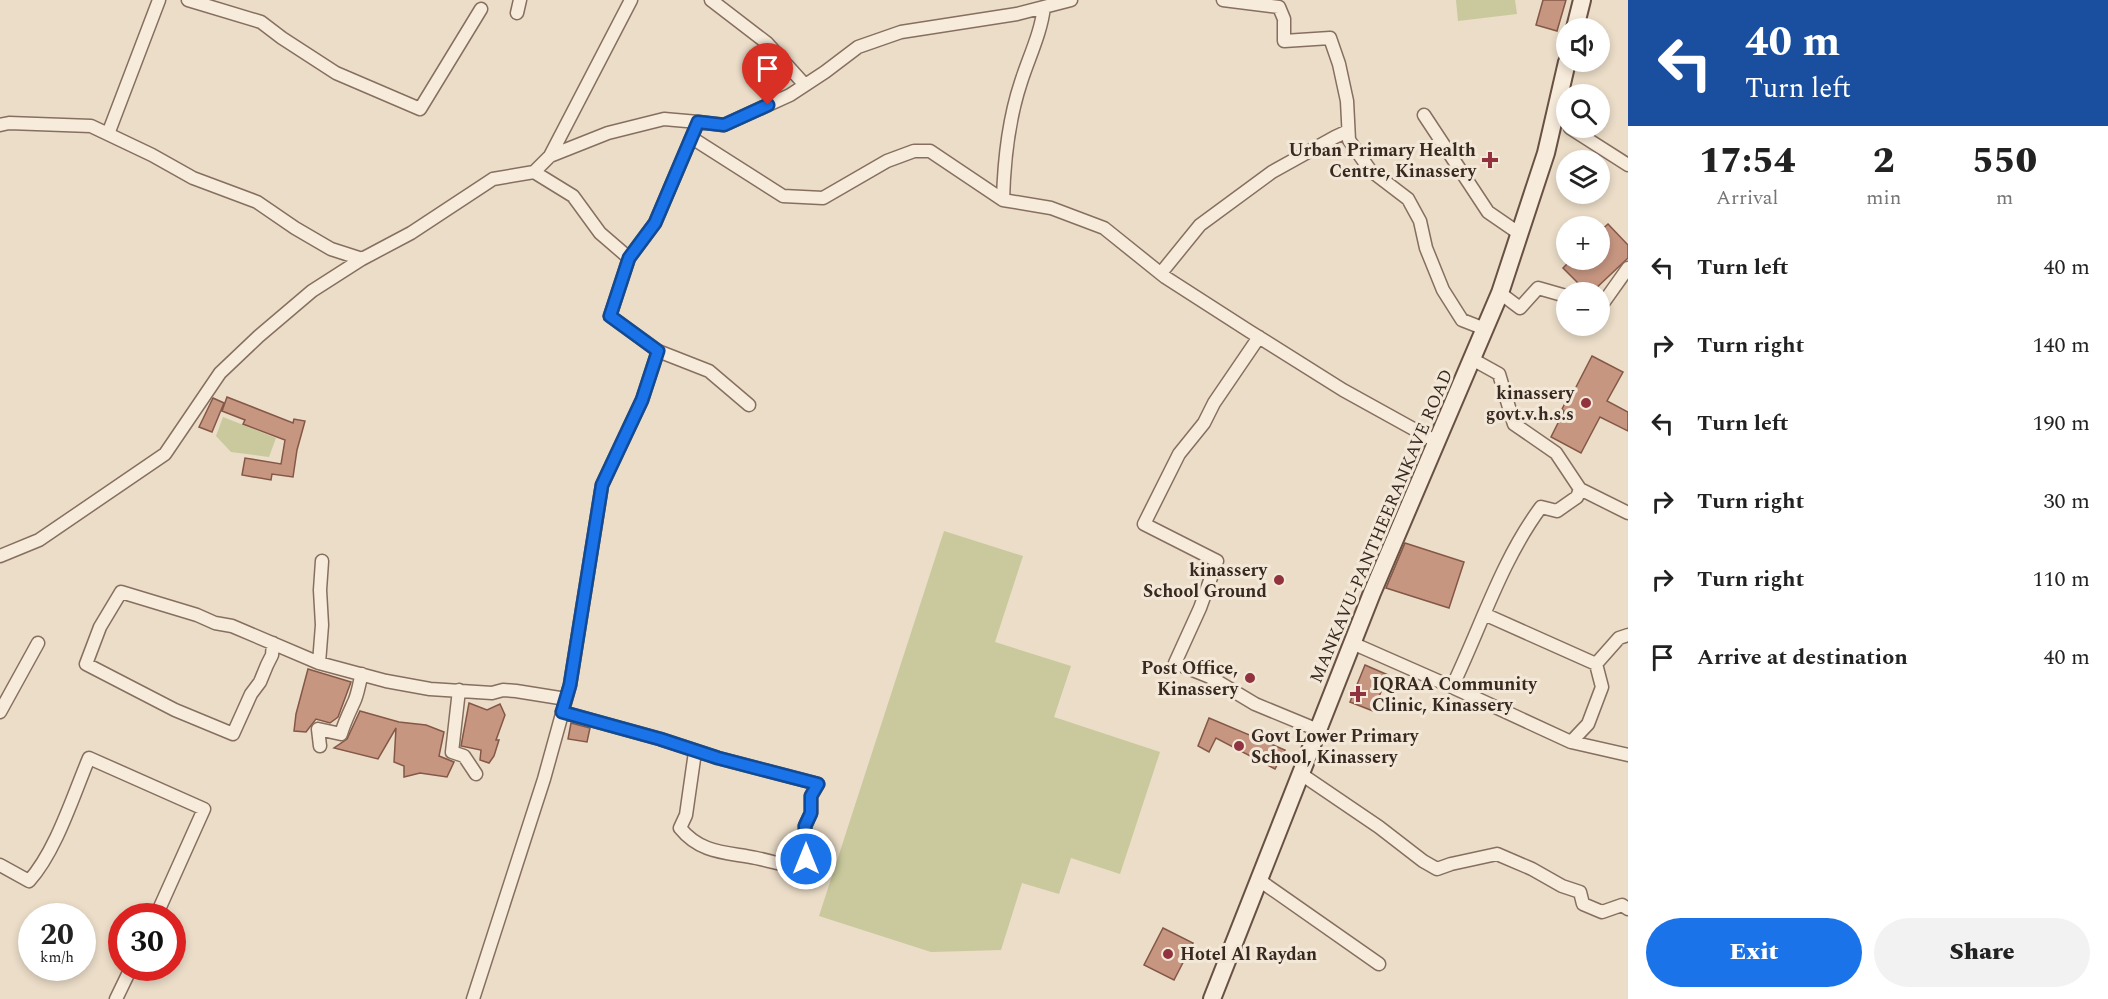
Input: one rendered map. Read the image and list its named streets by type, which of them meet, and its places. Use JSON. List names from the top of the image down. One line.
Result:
{"streets":{"main road":["MANKAVU-PANTHEERANKAVE ROAD"]},"places":{"health":["Urban Primary Health Centre, Kinassery","IQRAA Community Clinic, Kinassery"],"other":["kinassery govt.v.h.s.s","kinassery School Ground","Post Office, Kinassery","Govt Lower Primary School, Kinassery","Hotel Al Raydan"]},"page":{"turn":["40 m","Turn left"],"map_buttons":["+","−"],"eta":["17:54","Arrival","2","min","550","m"],"list":[{"name":"Turn left","value":"40 m"},{"name":"Turn right","value":"140 m"},{"name":"Turn left","value":"190 m"},{"name":"Turn right","value":"30 m"},{"name":"Turn right","value":"110 m"},{"name":"Arrive at destination","value":"40 m"}],"speed":"20 km/h","limit":"30","buttons":["Exit","Share"]}}
